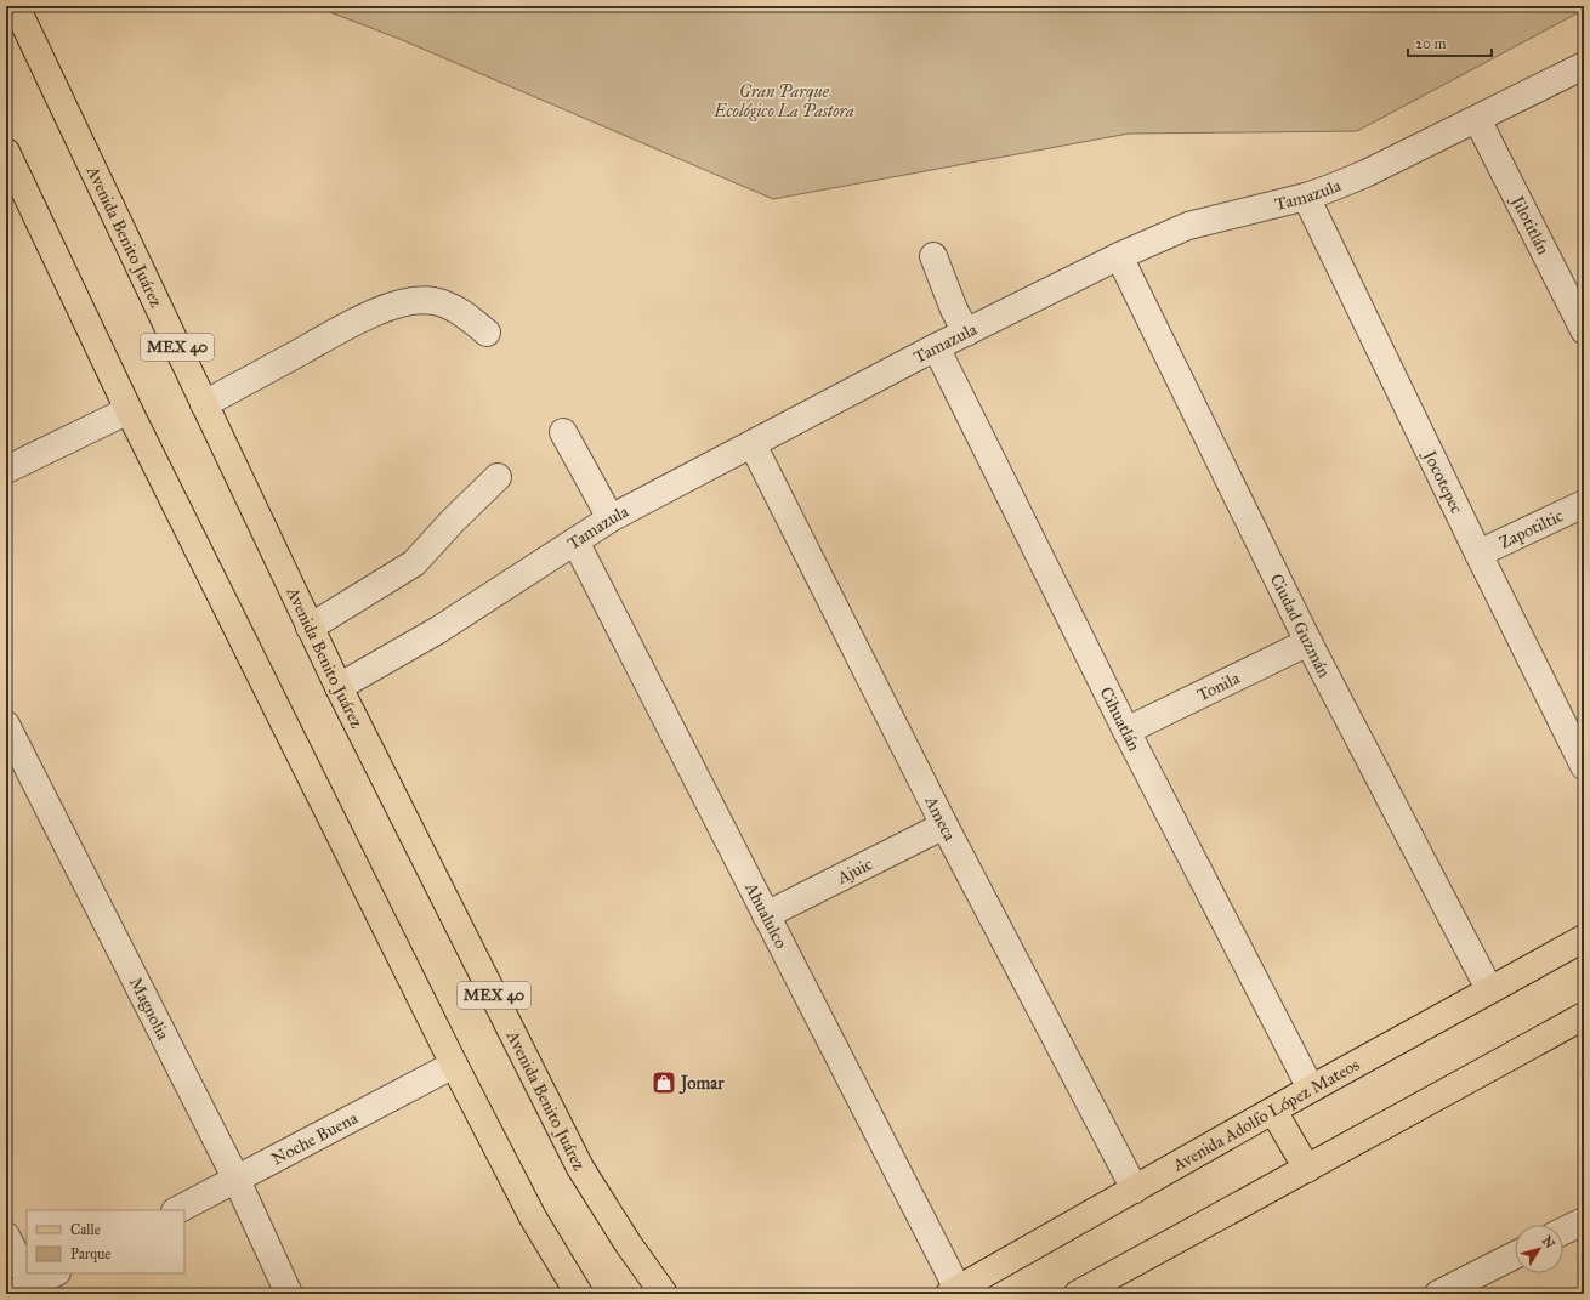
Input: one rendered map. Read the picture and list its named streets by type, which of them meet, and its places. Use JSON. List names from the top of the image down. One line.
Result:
{"streets":{"main road":["Avenida Benito Juárez","MEX 40","Avenida Adolfo López Mateos"],"street":["Tamazula","Jilotitlán","Jocotepec","Zapotiltic","Ciudad Guzmán","Tonila","Cihuatlán","Ameca","Ajuic","Ahualulco","Magnolia","Noche Buena"]},"crossings":[["Tamazula","Jilotitlán"],["Tamazula","Avenida Benito Juárez"],["Tamazula","Jocotepec"],["Tamazula","Ciudad Guzmán"],["Tamazula","Cihuatlán"],["Tamazula","Ameca"],["Tamazula","Ahualulco"],["Jocotepec","Zapotiltic"],["Ciudad Guzmán","Tonila"],["Ciudad Guzmán","Avenida Adolfo López Mateos"],["Tonila","Cihuatlán"],["Cihuatlán","Avenida Adolfo López Mateos"],["Ameca","Ajuic"],["Ameca","Avenida Adolfo López Mateos"],["Ajuic","Ahualulco"],["Ahualulco","Avenida Adolfo López Mateos"],["Magnolia","Noche Buena"]],"parks":["Gran Parque Ecológico La Pastora"],"places":{"shop":["Jomar"]},"legend":["Calle","Parque"],"scale_bar":"20 m","north":"top right"}
